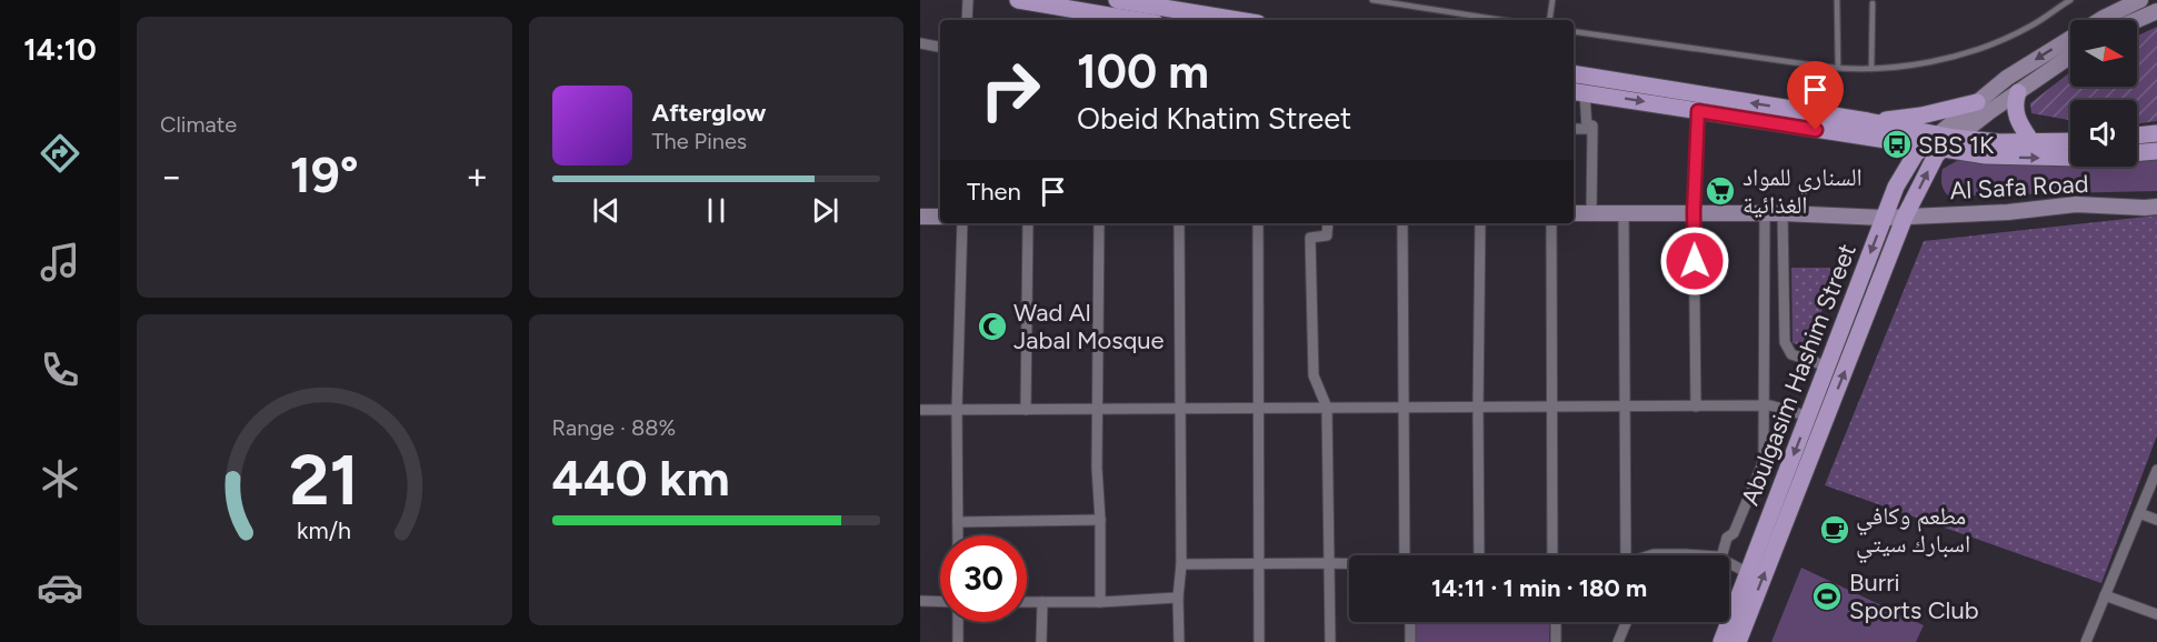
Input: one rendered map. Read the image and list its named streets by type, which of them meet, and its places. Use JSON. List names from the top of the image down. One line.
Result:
{"streets":{"main road":["Abulgasim Hashim Street"],"street":["Al Safa Road"]},"crossings":[["Al Safa Road","Abulgasim Hashim Street"]],"places":{"bus stop":["SBS 1K"],"supermarket":["السناري للمواد الغذائية"],"mosque":["Wad Al Jabal Mosque"],"cafe":["مطعم وكافي اسبارك سيتي"],"sports":["Burri Sports Club"]},"north":"right","page":{"tabs":"14:10","tile":["Climate",["Range · 88%","440 km"]],"turn":["100 m","Obeid Khatim Street"],"song":["Afterglow","The Pines"],"heat":["−","19°","+"],"then":"Then","limit":"30","trip":"14:11 · 1 min · 180 m","gauge":["21","km/h"]}}
